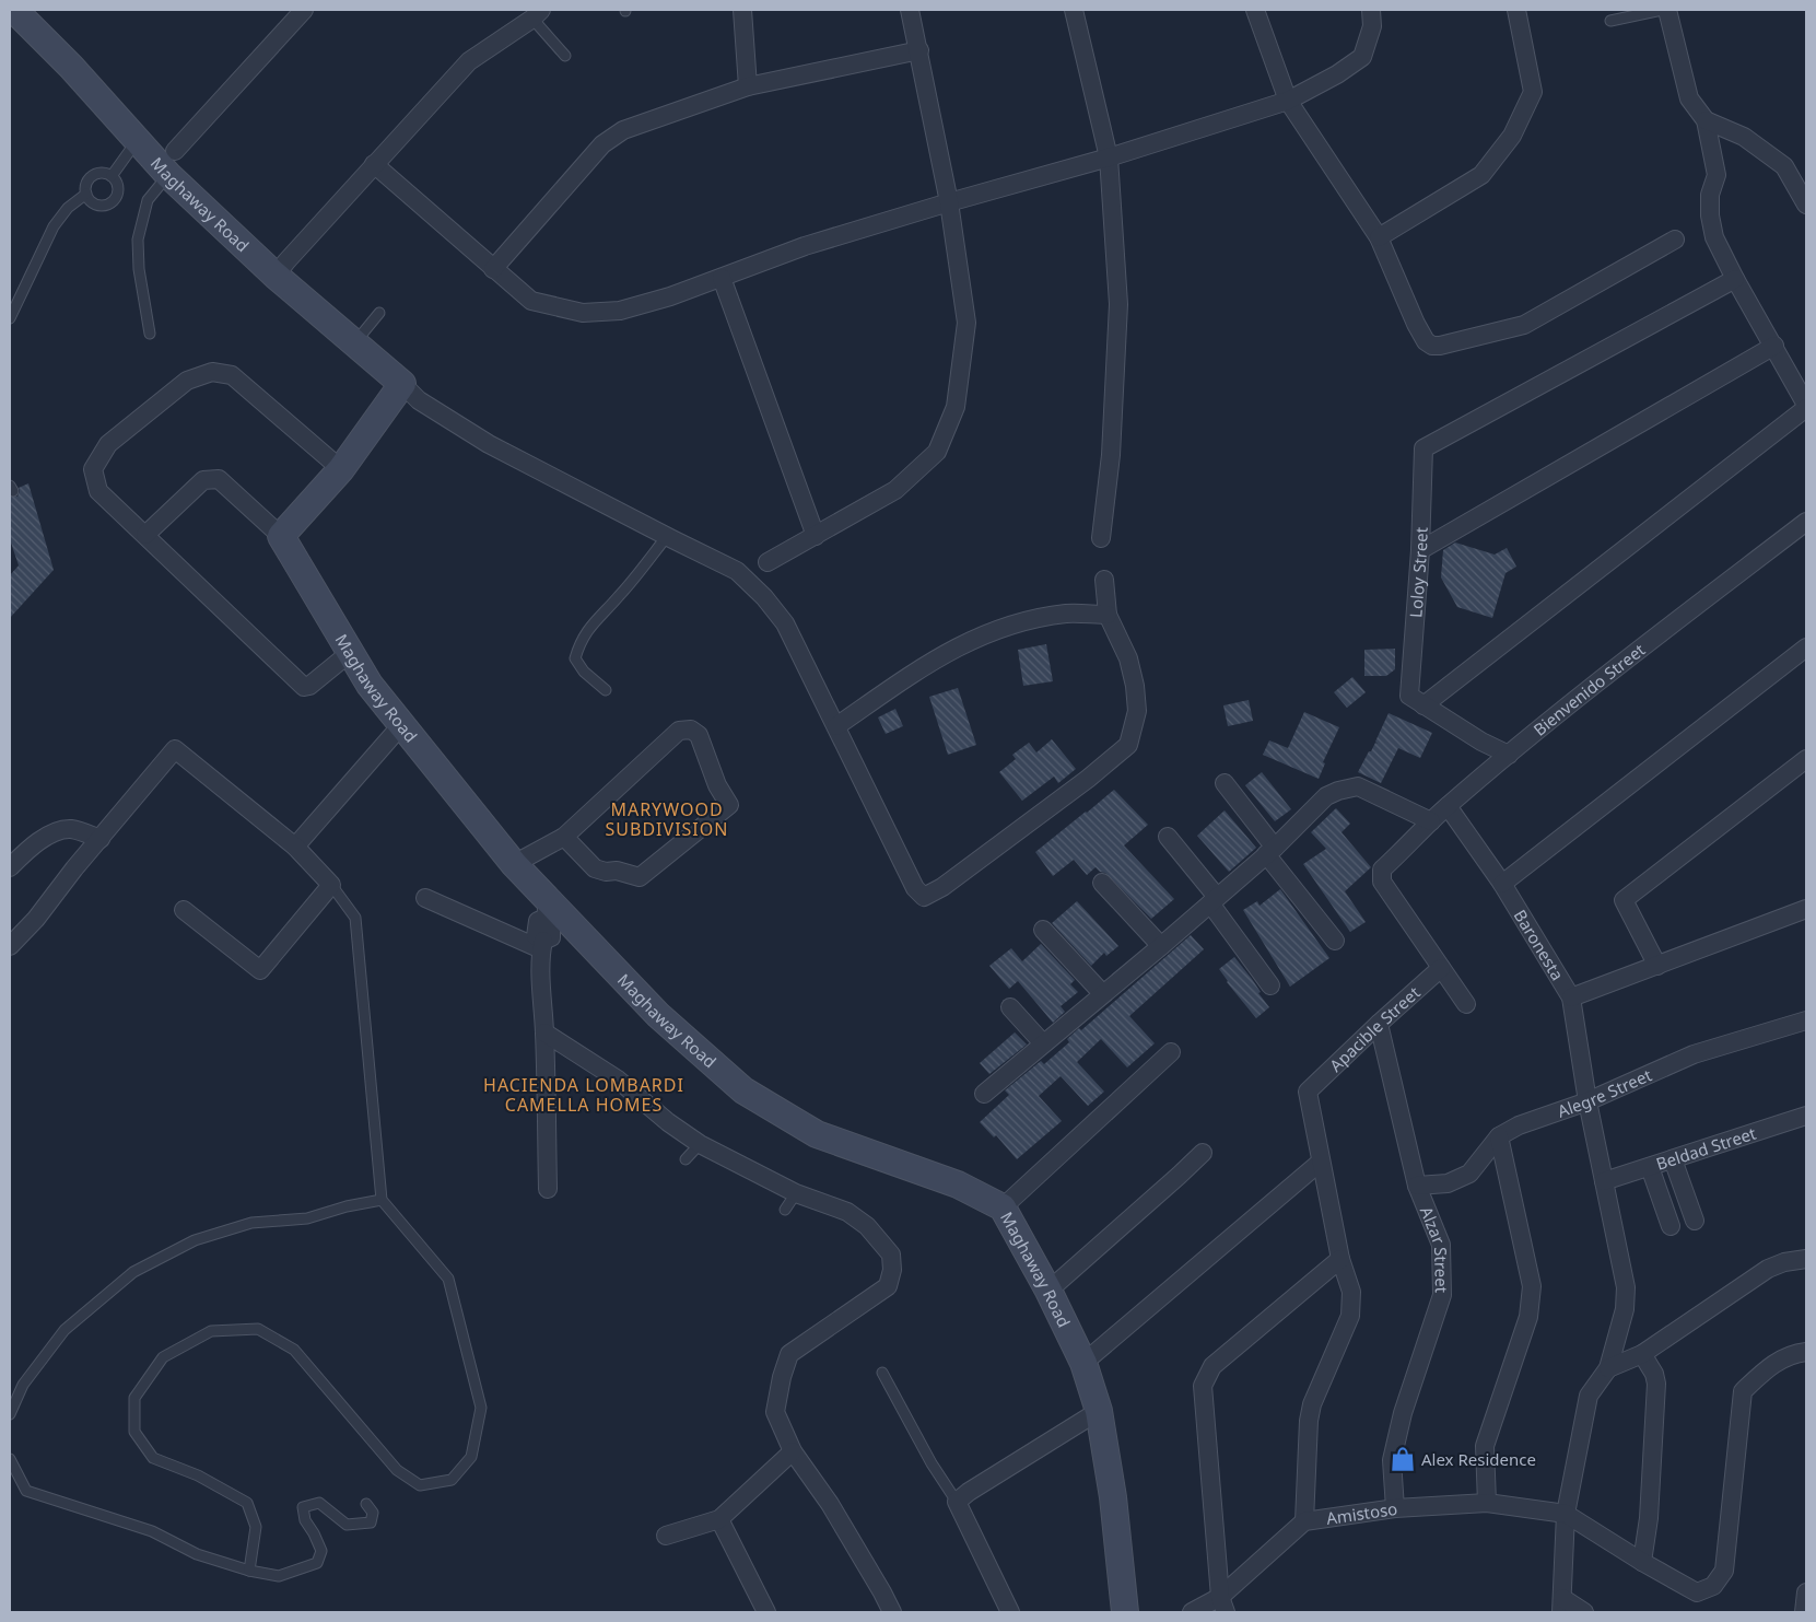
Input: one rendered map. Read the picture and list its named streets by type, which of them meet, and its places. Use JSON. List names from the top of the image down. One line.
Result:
{"streets":{"street":["Maghaway Road","Loloy Street","Bienvenido Street","Baronesta","Apacible Street","Alegre Street","Beldad Street","Alzar Street","Amistoso"]},"crossings":[["Bienvenido Street","Baronesta"],["Bienvenido Street","Apacible Street"],["Baronesta","Alegre Street"],["Baronesta","Beldad Street"],["Apacible Street","Alzar Street"],["Alegre Street","Alzar Street"],["Alzar Street","Amistoso"]],"districts":["MARYWOOD SUBDIVISION","HACIENDA LOMBARDI CAMELLA HOMES"],"places":{"shop":["Alex Residence"]}}
